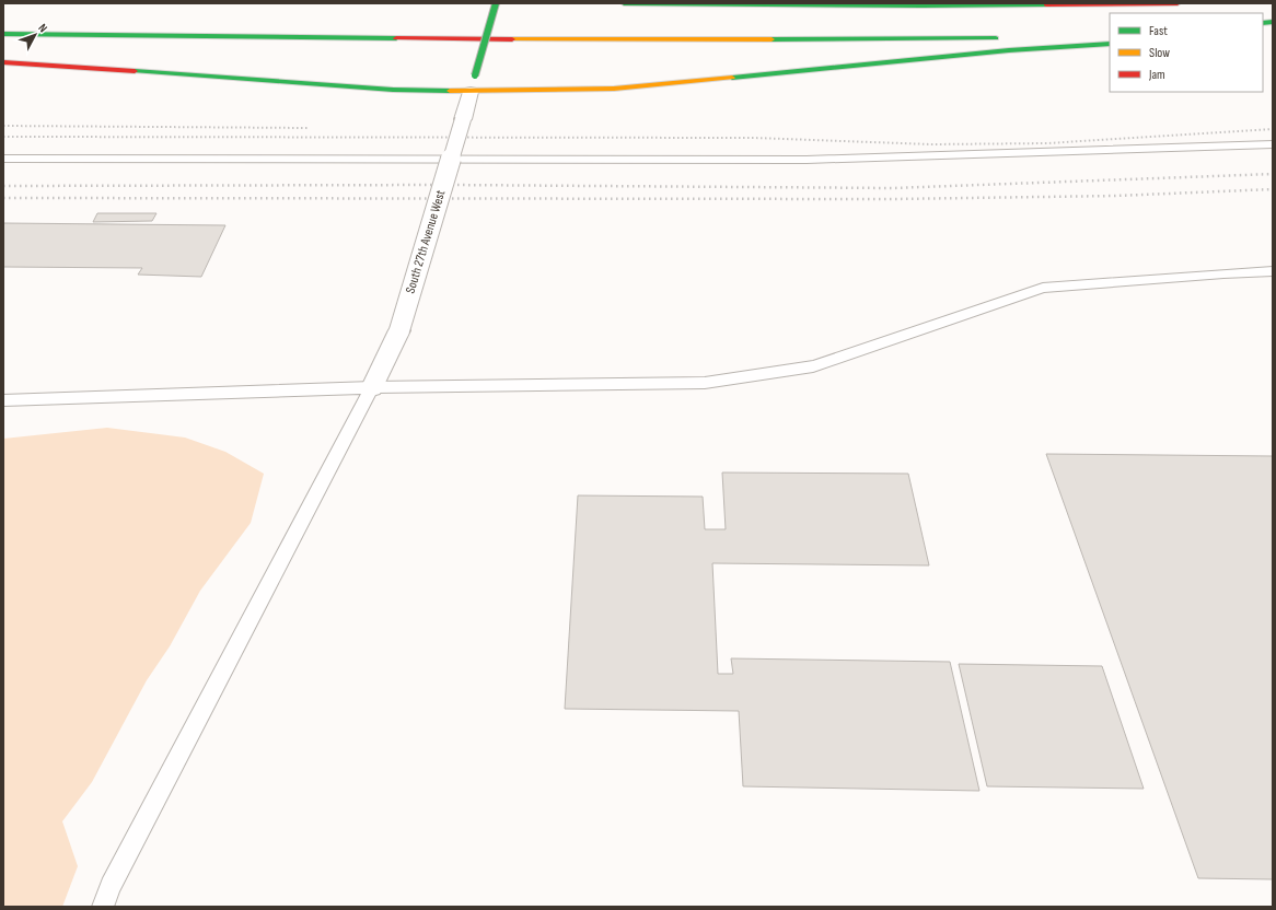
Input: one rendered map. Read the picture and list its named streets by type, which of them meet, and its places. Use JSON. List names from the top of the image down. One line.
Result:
{"streets":{"street":["South 27th Avenue West"]},"legend":["Fast","Slow","Jam"],"north":"top right"}
